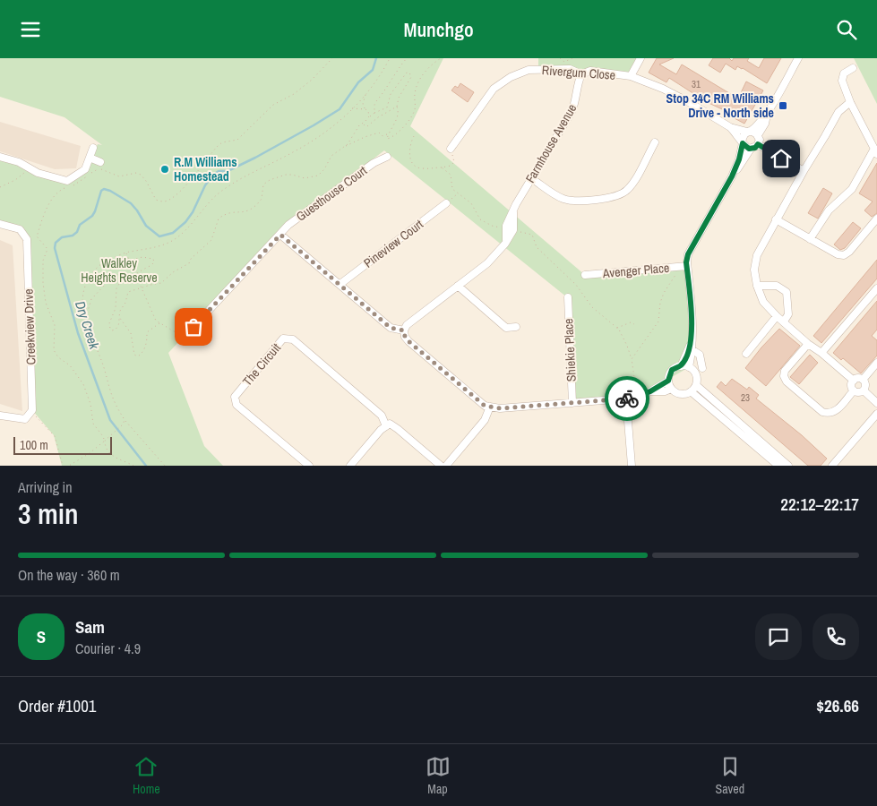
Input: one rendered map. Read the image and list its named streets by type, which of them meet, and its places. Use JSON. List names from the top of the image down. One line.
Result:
{"streets":{"street":["Rivergum Close","Farmhouse Avenue","Guesthouse Court","Pineview Court","Avenger Place","Creekview Drive","Shiekie Place","The Circuit"]},"crossings":[["Rivergum Close","Farmhouse Avenue"]],"water":["Dry Creek"],"parks":["Walkley Heights Reserve"],"places":{"transit":["Stop 34C RM Williams Drive - North side"],"other":["R.M Williams Homestead"]},"house_numbers":["31","23"],"scale_bar":"100 m","page":{"header":"Munchgo","scale":"100 m","heading":["3 min","Arriving in","22:12–22:17"],"panel":["Sam","Courier · 4.9","Order #1001","$26.66"],"bar":"On the way · 360 m","round":"S","tabs":["Home","Map","Saved"]}}
